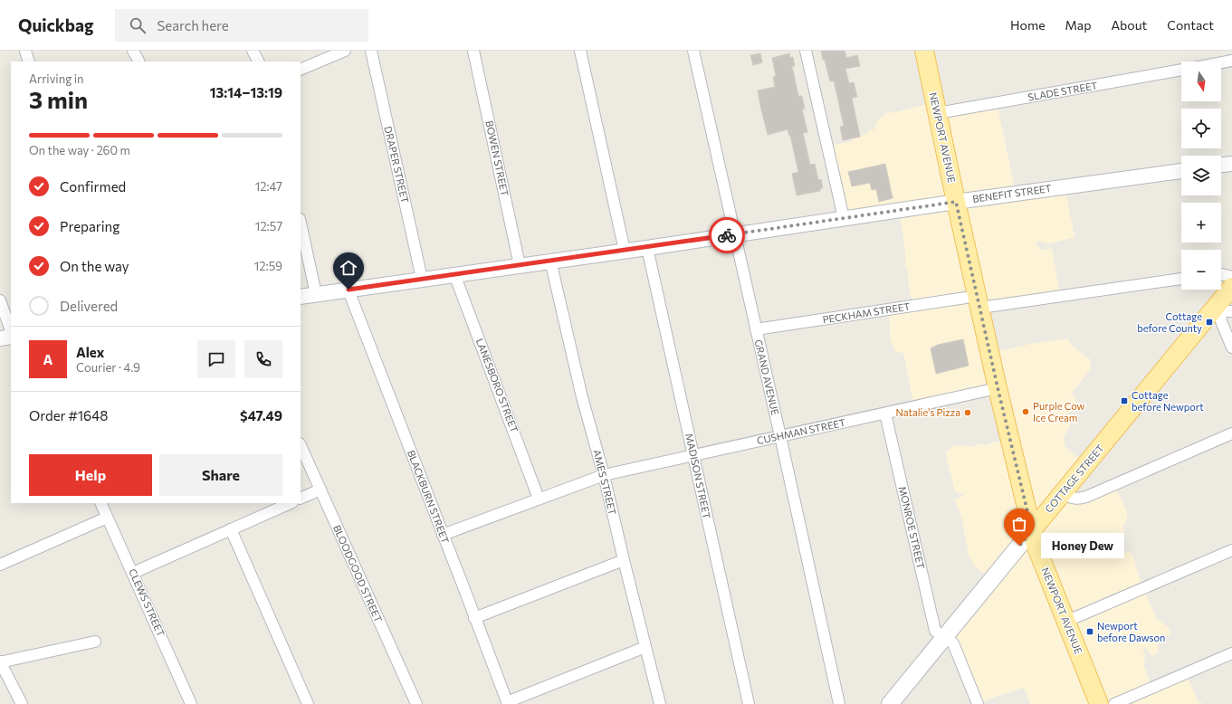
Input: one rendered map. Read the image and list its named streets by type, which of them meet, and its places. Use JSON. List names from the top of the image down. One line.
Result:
{"streets":{"main road":["NEWPORT AVENUE","COTTAGE STREET"],"street":["SLADE STREET","BOWEN STREET","DRAPER STREET","BENEFIT STREET","PECKHAM STREET","GRAND AVENUE","LANESBORO STREET","CUSHMAN STREET","MADISON STREET","AMES STREET","BLACKBURN STREET","MONROE STREET","BLOODGOOD STREET","CLEWS STREET"]},"crossings":[["SLADE STREET","NEWPORT AVENUE"],["NEWPORT AVENUE","BENEFIT STREET"],["NEWPORT AVENUE","PECKHAM STREET"],["NEWPORT AVENUE","CUSHMAN STREET"],["NEWPORT AVENUE","COTTAGE STREET"],["BOWEN STREET","BENEFIT STREET"],["DRAPER STREET","BENEFIT STREET"],["BENEFIT STREET","GRAND AVENUE"],["BENEFIT STREET","LANESBORO STREET"],["BENEFIT STREET","MADISON STREET"],["BENEFIT STREET","AMES STREET"],["BENEFIT STREET","BLACKBURN STREET"],["PECKHAM STREET","GRAND AVENUE"],["GRAND AVENUE","CUSHMAN STREET"],["LANESBORO STREET","CUSHMAN STREET"],["CUSHMAN STREET","MADISON STREET"],["CUSHMAN STREET","AMES STREET"],["CUSHMAN STREET","BLACKBURN STREET"],["CUSHMAN STREET","MONROE STREET"],["COTTAGE STREET","MONROE STREET"]],"places":{"transit":["Cottage before County","Cottage before Newport","Newport before Dawson"],"other":["Purple Cow Ice Cream","Natalie's Pizza","Honey Dew"]},"north":"bottom","page":{"header":"Quickbag","search":"Search here","nav":["Home","Map","About","Contact"],"map_buttons":["+","−"],"heading":["3 min","Arriving in","13:14–13:19"],"panel":["Alex","Courier · 4.9","Order #1648","$47.49"],"bar":"On the way · 260 m","list":[["Confirmed","12:47"],["Preparing","12:57"],["On the way","12:59"],"Delivered"],"round":"A","buttons":["Help","Share"],"bubble":"Honey Dew"}}
